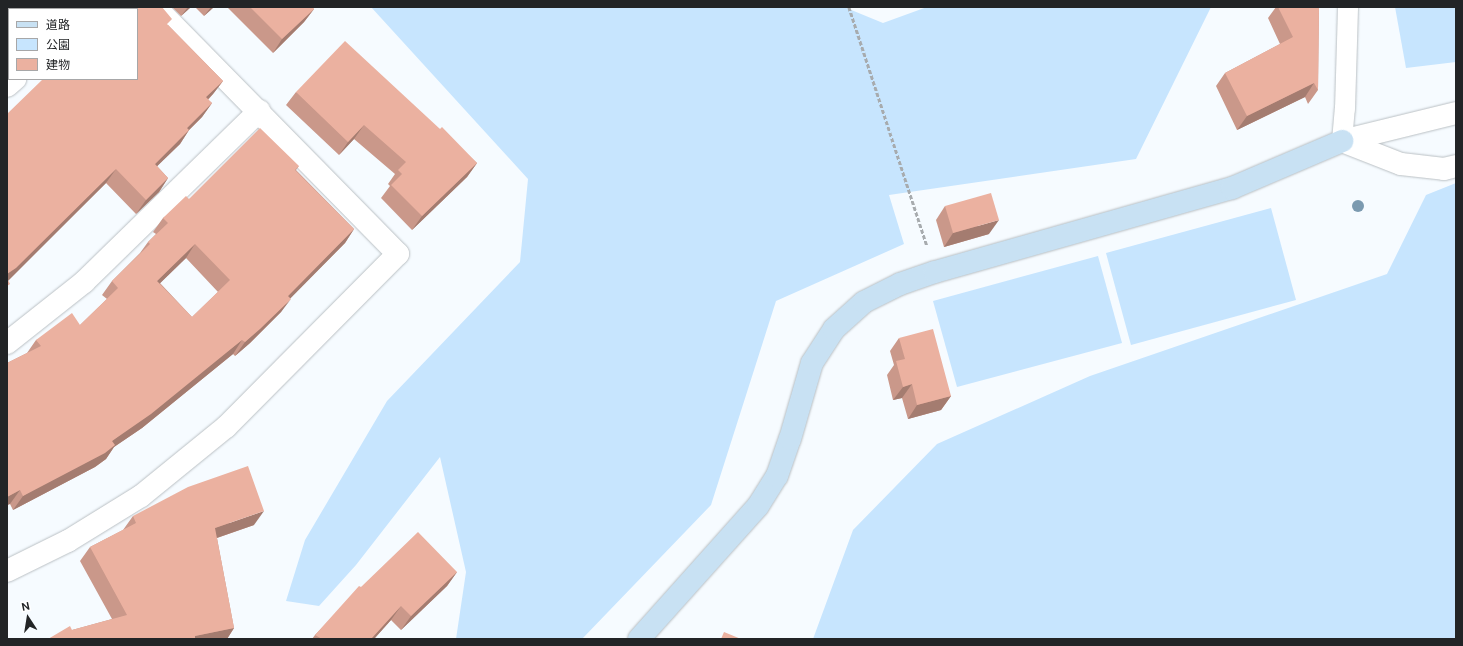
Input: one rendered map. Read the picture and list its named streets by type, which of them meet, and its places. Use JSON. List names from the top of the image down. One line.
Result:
{"legend":["道路","公園","建物"],"north":"top"}
